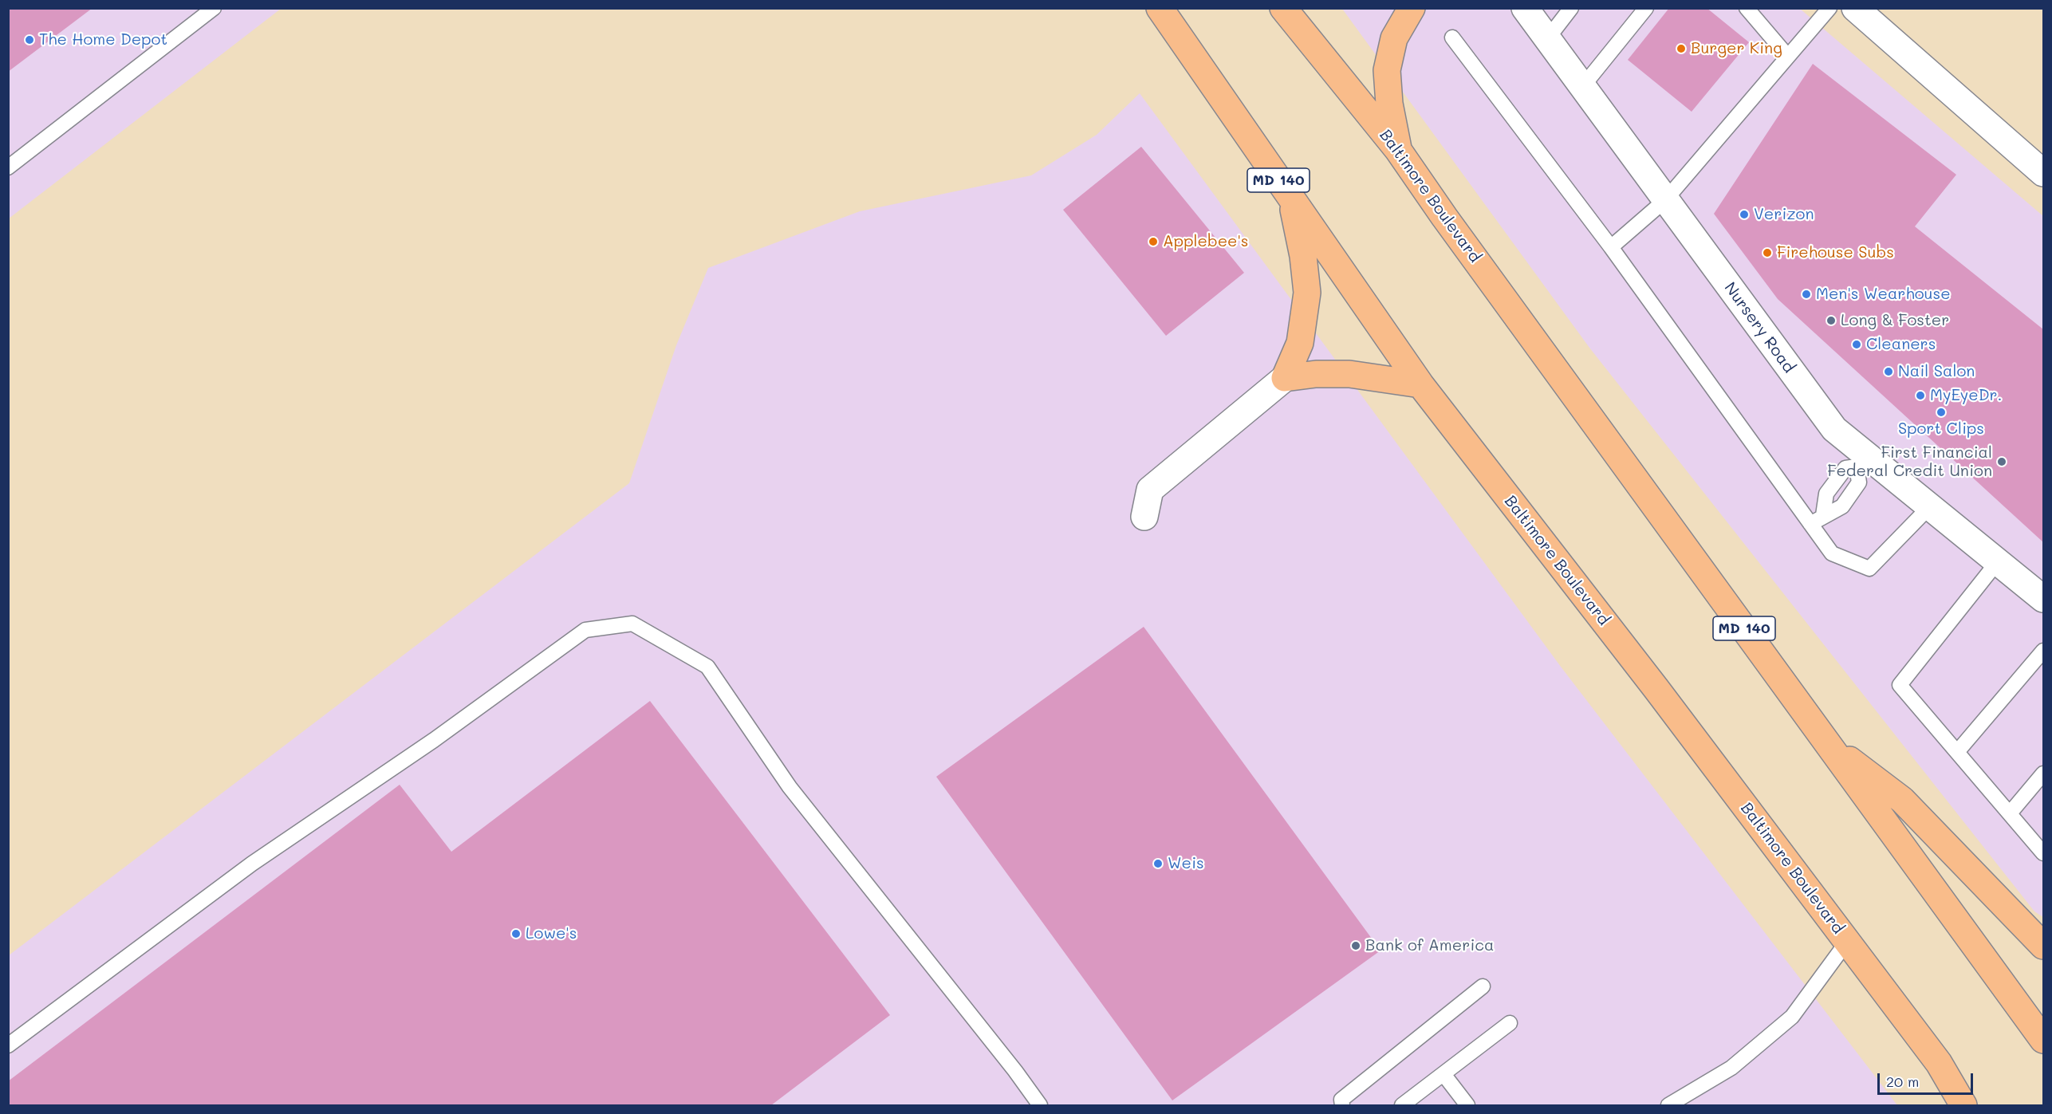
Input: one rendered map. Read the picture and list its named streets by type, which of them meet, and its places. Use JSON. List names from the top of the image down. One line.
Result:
{"streets":{"highway":["MD 140","Baltimore Boulevard"],"street":["Nursery Road"]},"places":["The Home Depot","Burger King","Verizon","Applebee's","Firehouse Subs","Men's Wearhouse","Long & Foster","Cleaners","Nail Salon","MyEyeDr.","Sport Clips","First Financial Federal Credit Union","Weis","Lowe's","Bank of America"],"scale_bar":"20 m"}
